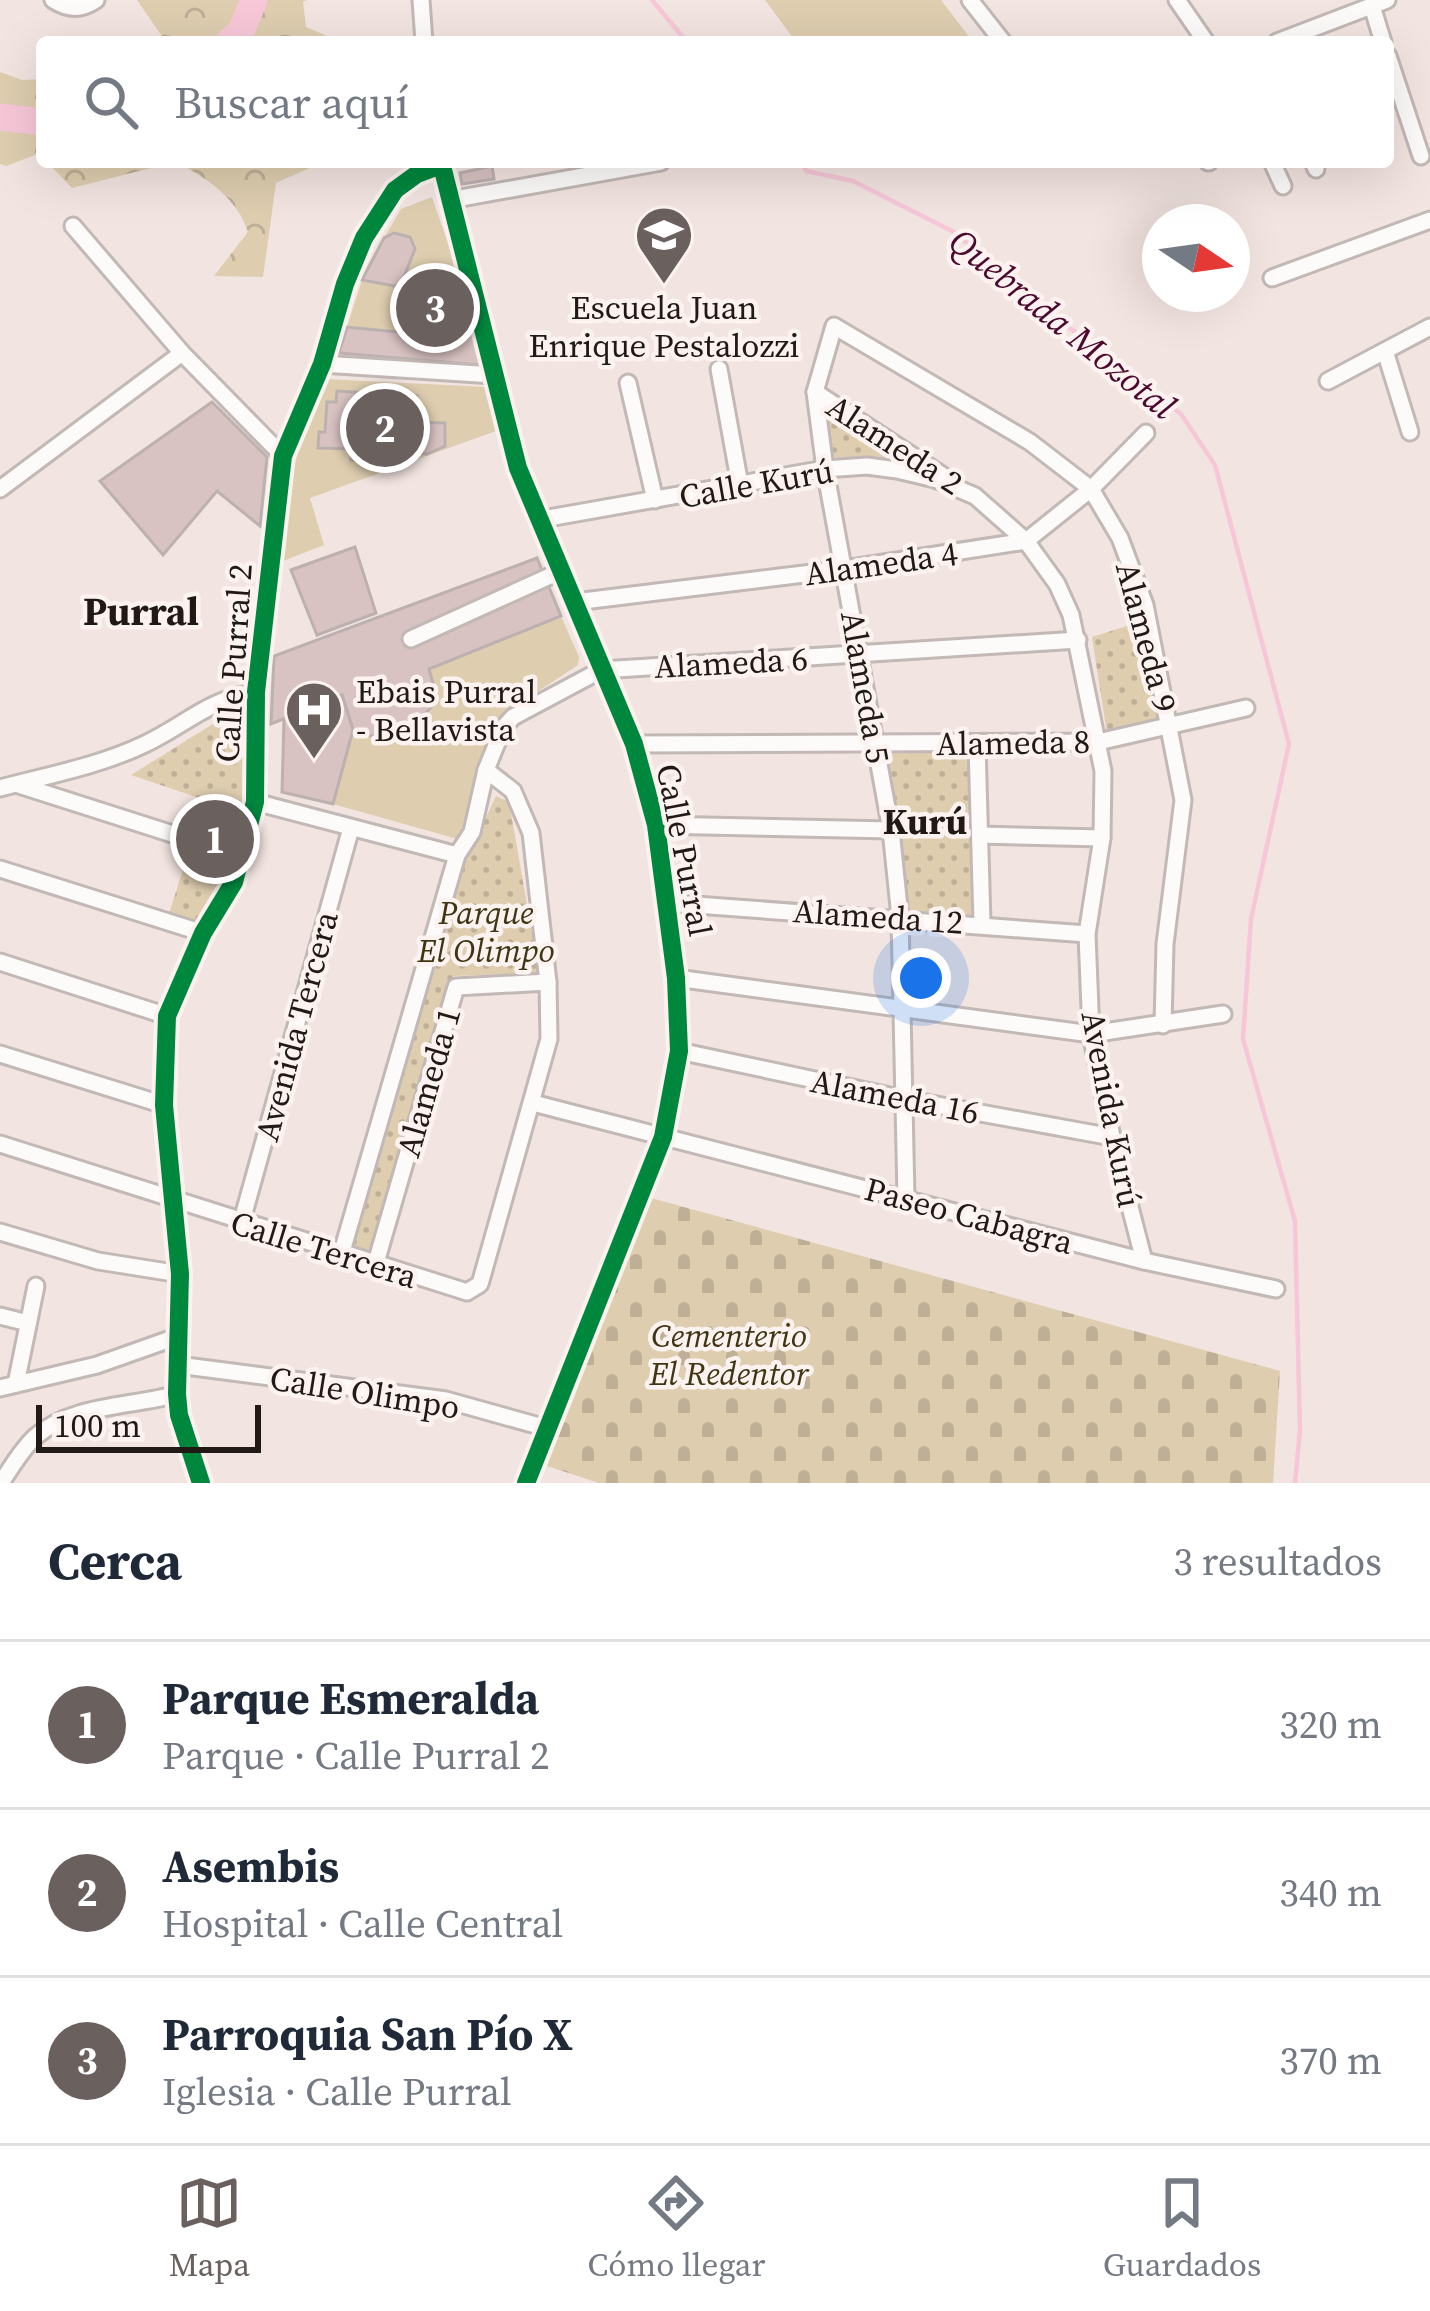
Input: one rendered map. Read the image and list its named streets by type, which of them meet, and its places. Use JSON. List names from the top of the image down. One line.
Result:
{"streets":{"street":["Alameda 2","Calle Kurú","Alameda 4","Alameda 9","Alameda 6","Calle Purral 2","Alameda 5","Alameda 8","Calle Purral","Alameda 12","Avenida Tercera","Alameda 1","Alameda 16","Avenida Kurú","Paseo Cabagra","Calle Tercera","Calle Olimpo"]},"crossings":[["Alameda 2","Calle Kurú"],["Alameda 2","Alameda 5"],["Calle Kurú","Alameda 4"],["Calle Kurú","Alameda 5"],["Calle Kurú","Calle Purral"],["Calle Kurú","Avenida Kurú"],["Alameda 4","Alameda 5"],["Alameda 4","Calle Purral"],["Alameda 4","Avenida Kurú"],["Alameda 9","Alameda 5"],["Alameda 9","Alameda 8"],["Alameda 6","Alameda 5"],["Alameda 6","Calle Purral"],["Alameda 6","Avenida Kurú"],["Calle Purral 2","Calle Tercera"],["Calle Purral 2","Calle Olimpo"],["Alameda 5","Alameda 8"],["Alameda 5","Alameda 12"],["Alameda 5","Alameda 16"],["Alameda 5","Paseo Cabagra"],["Alameda 8","Calle Purral"],["Alameda 8","Avenida Kurú"],["Calle Purral","Alameda 12"],["Calle Purral","Alameda 16"],["Calle Purral","Paseo Cabagra"],["Calle Purral","Calle Olimpo"],["Alameda 12","Avenida Kurú"],["Avenida Tercera","Calle Tercera"],["Alameda 1","Calle Tercera"],["Alameda 16","Avenida Kurú"],["Avenida Kurú","Paseo Cabagra"],["Paseo Cabagra","Calle Tercera"]],"districts":["Purral","Kurú"],"water":["Quebrada Mozotal"],"parks":["Parque El Olimpo","Cementerio El Redentor"],"places":{"school or university":["Escuela Juan Enrique Pestalozzi"],"hospital":["Ebais Purral - Bellavista"]},"scale_bar":"100 m","north":"right","page":{"search":"Buscar aquí","pins":["3","2","1"],"scale":"100 m","heading":["Cerca","3 resultados"],"list":[{"mark":"1","name":"Parque Esmeralda","note":"Parque · Calle Purral 2","value":"320 m"},{"mark":"2","name":"Asembis","note":"Hospital · Calle Central","value":"340 m"},{"mark":"3","name":"Parroquia San Pío X","note":"Iglesia · Calle Purral","value":"370 m"}],"nav":["Mapa","Cómo llegar","Guardados"]}}
